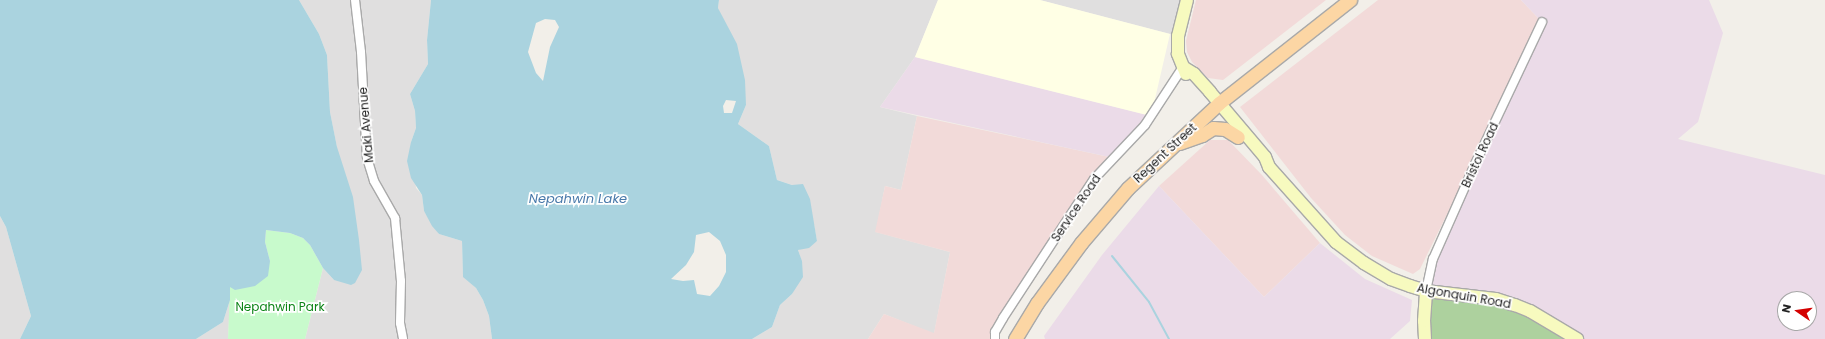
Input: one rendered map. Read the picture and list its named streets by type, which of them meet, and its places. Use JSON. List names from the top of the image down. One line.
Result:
{"streets":{"main road":["Regent Street"],"street":["Maki Avenue","Bristol Road","Service Road","Algonquin Road"]},"crossings":[["Regent Street","Algonquin Road"],["Bristol Road","Algonquin Road"]],"water":["Nepahwin Lake"],"parks":["Nepahwin Park"],"north":"left"}
